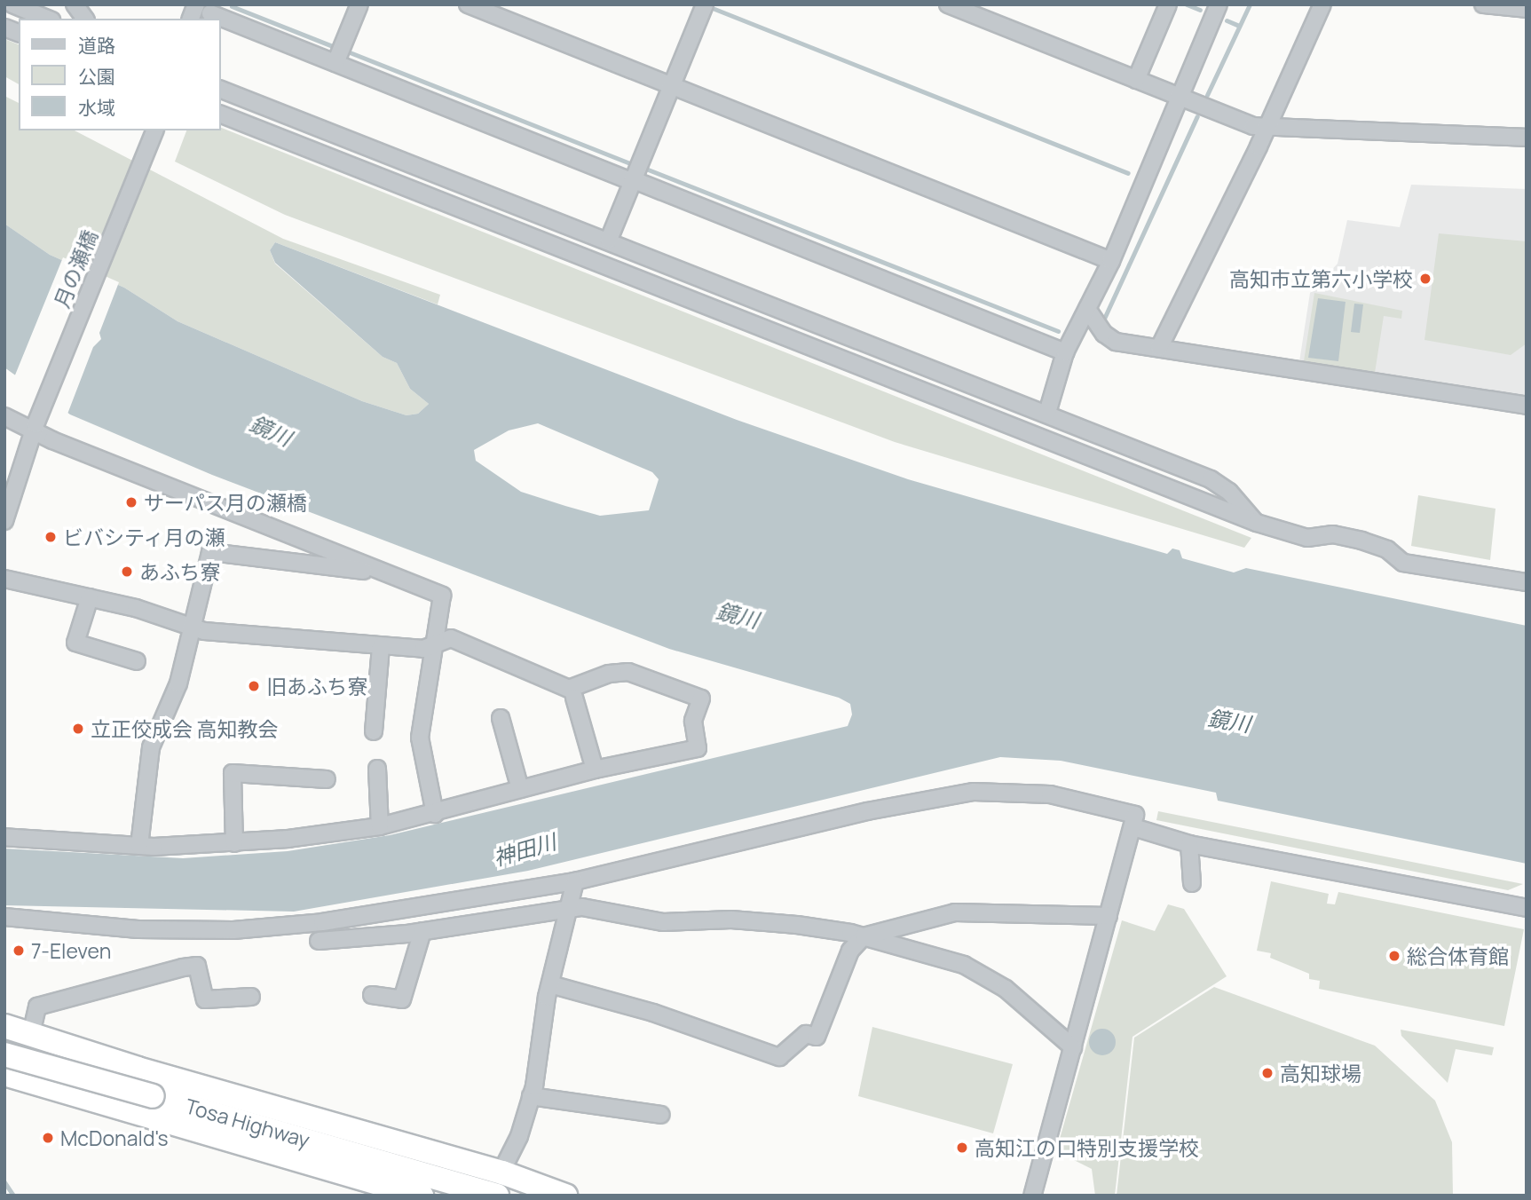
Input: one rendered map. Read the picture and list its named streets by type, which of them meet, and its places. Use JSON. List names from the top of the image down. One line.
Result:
{"streets":{"highway":["Tosa Highway"],"street":["月の瀬橋"]},"water":["鏡川","神田川"],"places":["高知市立第六小学校","サーパス月の瀬橋","ビバシティ月の瀬","あふち寮","旧あふち寮","立正佼成会 高知教会","7-Eleven","総合体育館","高知球場","McDonald's","高知江の口特別支援学校"],"legend":["道路","公園","水域"]}
